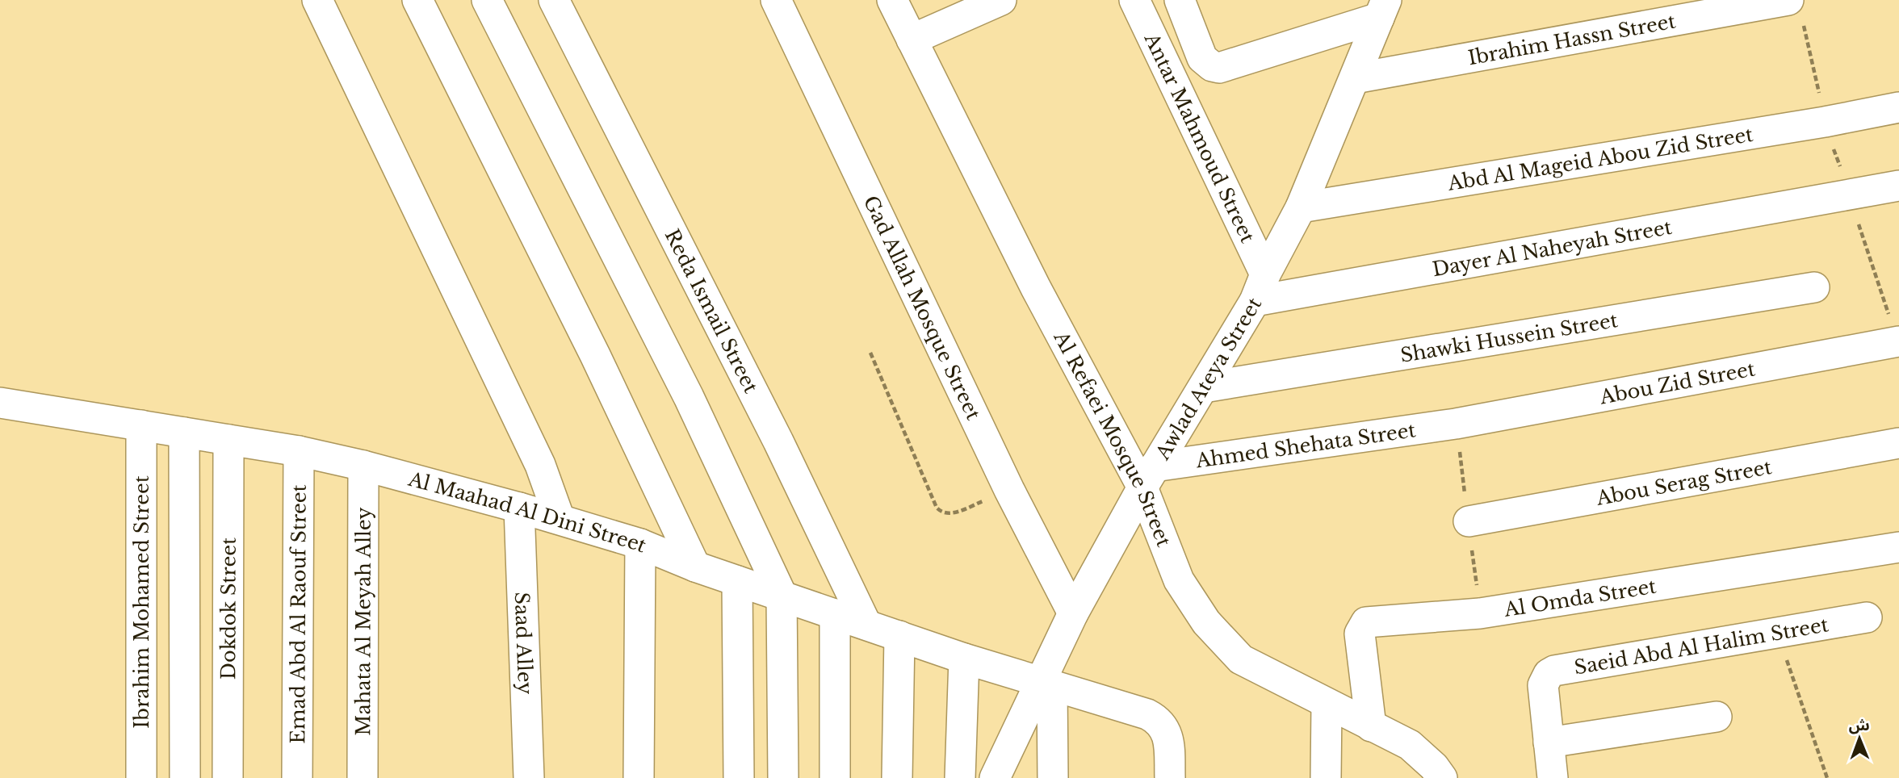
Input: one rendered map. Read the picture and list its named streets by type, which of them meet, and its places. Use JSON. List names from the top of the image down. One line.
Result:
{"streets":{"street":["Ibrahim Hassn Street","Antar Mahmoud Street","Abd Al Mageid Abou Zid Street","Dayer Al Naheyah Street","Gad Allah Mosque Street","Reda Ismail Street","Shawki Hussein Street","Awlad Ateya Street","Abou Zid Street","Al Refaei Mosque Street","Ahmed Shehata Street","Abou Serag Street","Al Maahad Al Dini Street","Al Omda Street","Ibrahim Mohamed Street","Dokdok Street","Emad Abd Al Raouf Street","Mahata Al Meyah Alley","Saad Alley","Saeid Abd Al Halim Street"]},"crossings":[["Ibrahim Hassn Street","Awlad Ateya Street"],["Antar Mahmoud Street","Dayer Al Naheyah Street"],["Antar Mahmoud Street","Awlad Ateya Street"],["Abd Al Mageid Abou Zid Street","Awlad Ateya Street"],["Dayer Al Naheyah Street","Awlad Ateya Street"],["Gad Allah Mosque Street","Awlad Ateya Street"],["Reda Ismail Street","Al Maahad Al Dini Street"],["Shawki Hussein Street","Awlad Ateya Street"],["Awlad Ateya Street","Al Refaei Mosque Street"],["Awlad Ateya Street","Ahmed Shehata Street"],["Awlad Ateya Street","Al Maahad Al Dini Street"],["Abou Zid Street","Ahmed Shehata Street"],["Al Refaei Mosque Street","Ahmed Shehata Street"],["Al Refaei Mosque Street","Al Omda Street"],["Al Maahad Al Dini Street","Ibrahim Mohamed Street"],["Al Maahad Al Dini Street","Dokdok Street"],["Al Maahad Al Dini Street","Emad Abd Al Raouf Street"],["Al Maahad Al Dini Street","Mahata Al Meyah Alley"],["Al Maahad Al Dini Street","Saad Alley"]],"north":"top"}
